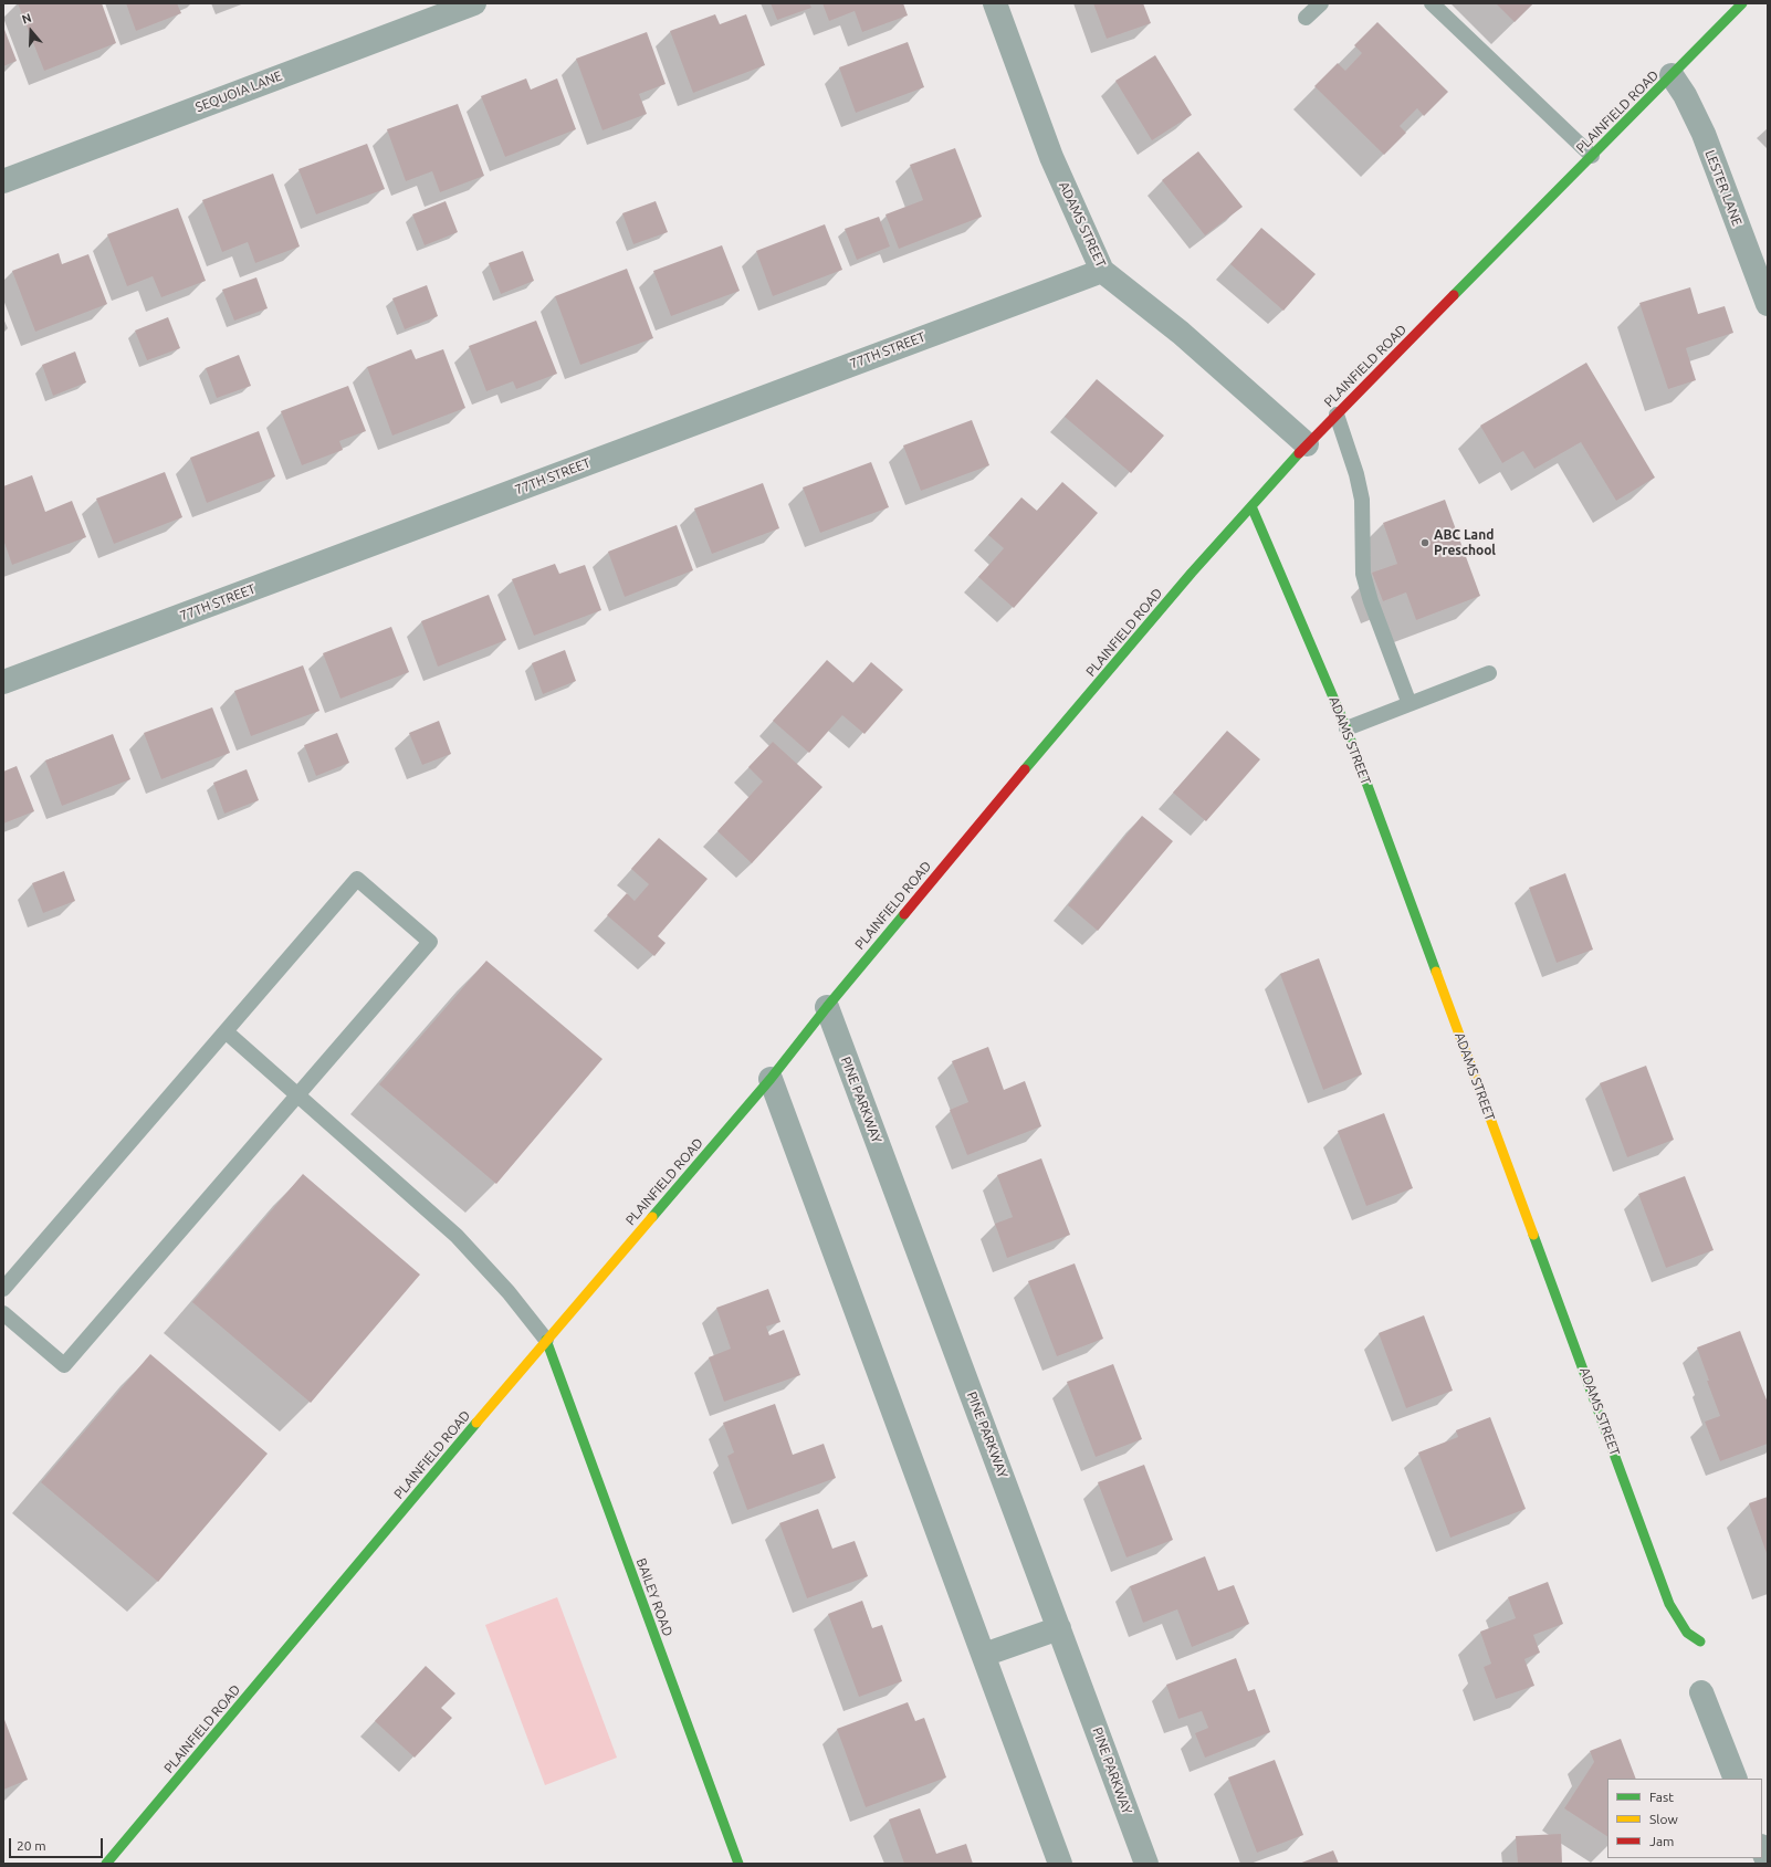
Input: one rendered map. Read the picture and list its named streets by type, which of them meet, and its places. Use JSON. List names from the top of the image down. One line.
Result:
{"streets":{"main road":["PLAINFIELD ROAD","ADAMS STREET","BAILEY ROAD"],"street":["SEQUOIA LANE","LESTER LANE","77TH STREET","PINE PARKWAY"]},"crossings":[["PLAINFIELD ROAD","LESTER LANE"],["PLAINFIELD ROAD","ADAMS STREET"],["PLAINFIELD ROAD","PINE PARKWAY"],["PLAINFIELD ROAD","BAILEY ROAD"],["ADAMS STREET","77TH STREET"]],"places":["ABC Land Preschool"],"legend":["Fast","Slow","Jam"],"scale_bar":"20 m","north":"top"}
